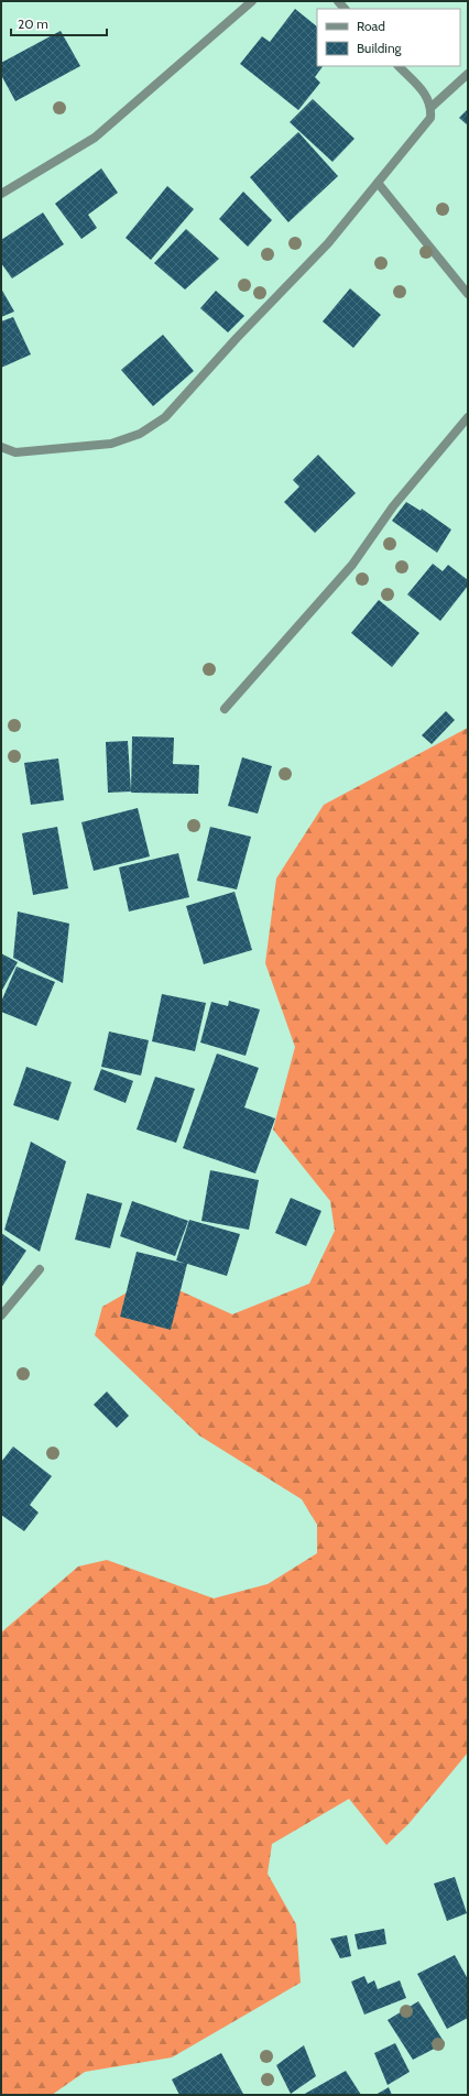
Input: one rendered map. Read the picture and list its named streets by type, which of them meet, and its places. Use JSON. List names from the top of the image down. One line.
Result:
{"legend":["Road","Building"],"scale_bar":"20 m"}
